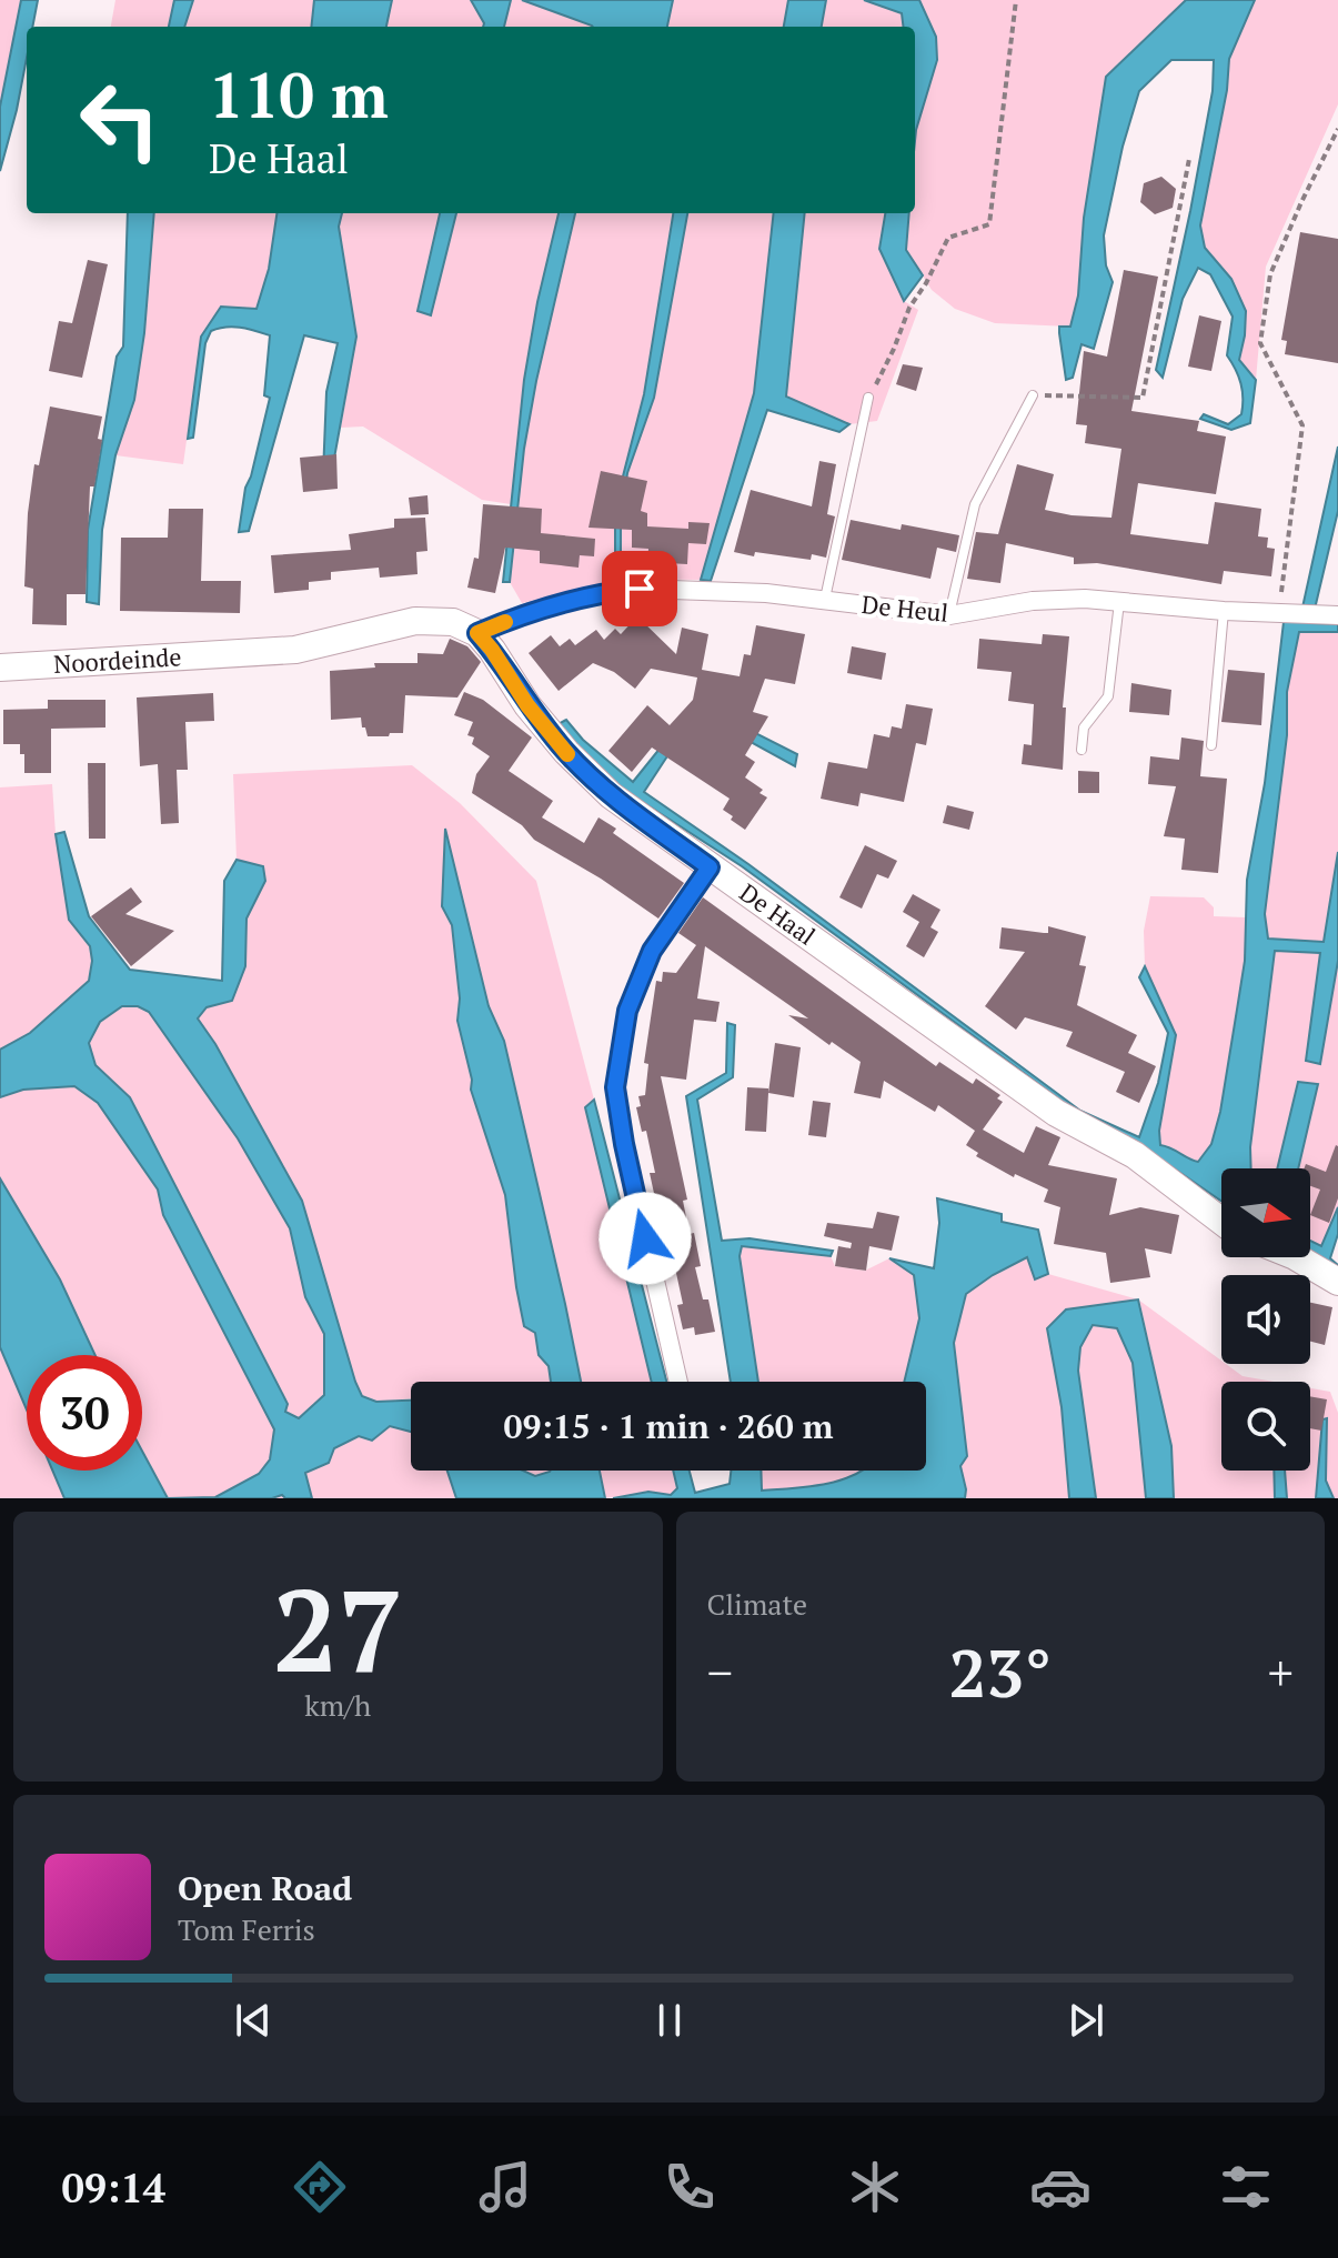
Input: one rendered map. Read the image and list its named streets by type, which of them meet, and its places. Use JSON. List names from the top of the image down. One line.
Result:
{"streets":{"street":["De Heul","Noordeinde","De Haal"]},"crossings":[["De Heul","Noordeinde"],["De Heul","De Haal"],["Noordeinde","De Haal"]],"north":"right","page":{"turn":["110 m","De Haal"],"limit":"30","trip":"09:15 · 1 min · 260 m","tile":[["27","km/h"],"Climate"],"heat":["−","23°","+"],"song":["Open Road","Tom Ferris"],"tabs":"09:14"}}
